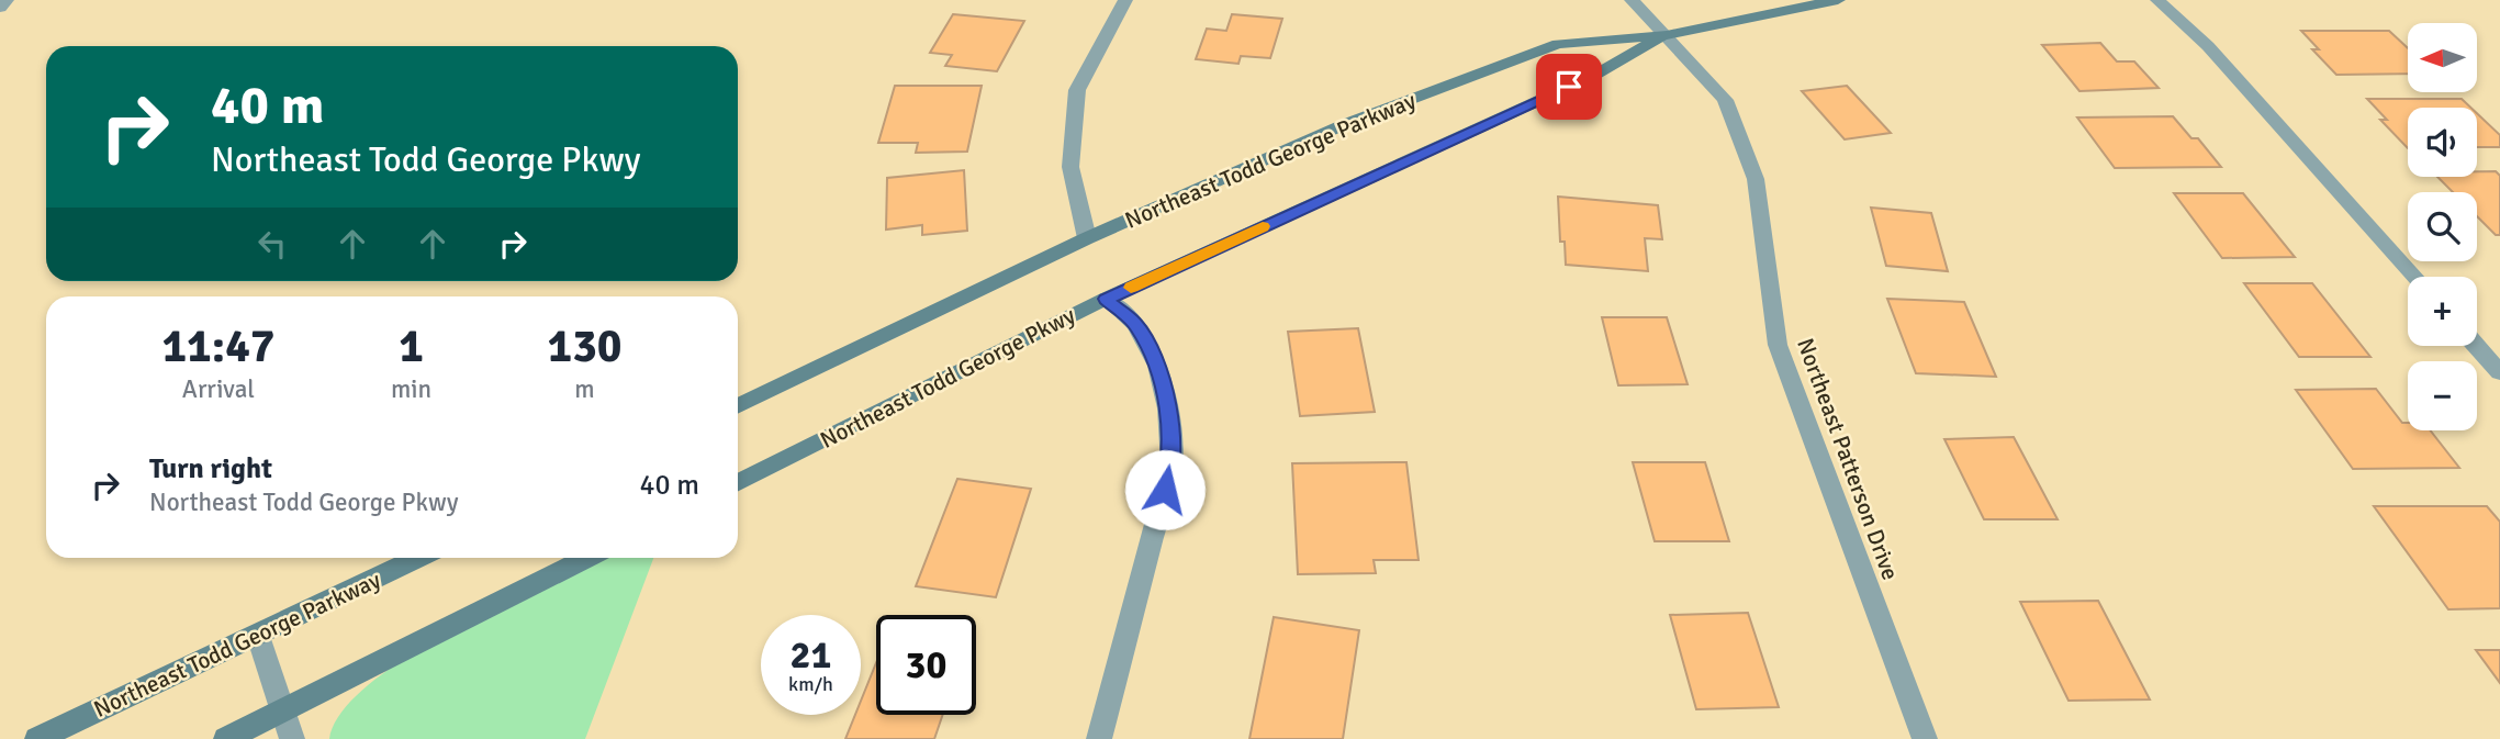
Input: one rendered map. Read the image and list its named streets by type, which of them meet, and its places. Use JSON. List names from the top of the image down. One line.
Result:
{"streets":{"main road":["Northeast Todd George Parkway","Northeast Todd George Pkwy"],"street":["Northeast Patterson Drive"]},"crossings":[["Northeast Todd George Parkway","Northeast Todd George Pkwy"],["Northeast Todd George Parkway","Northeast Patterson Drive"],["Northeast Todd George Pkwy","Northeast Patterson Drive"]],"north":"left","page":{"map_buttons":["+","−"],"turn":["40 m","Northeast Todd George Pkwy"],"eta":["11:47","Arrival","1","min","130","m"],"list":[{"name":"Turn right","note":"Northeast Todd George Pkwy","value":"40 m"}],"speed":"21 km/h","limit":"30"}}
